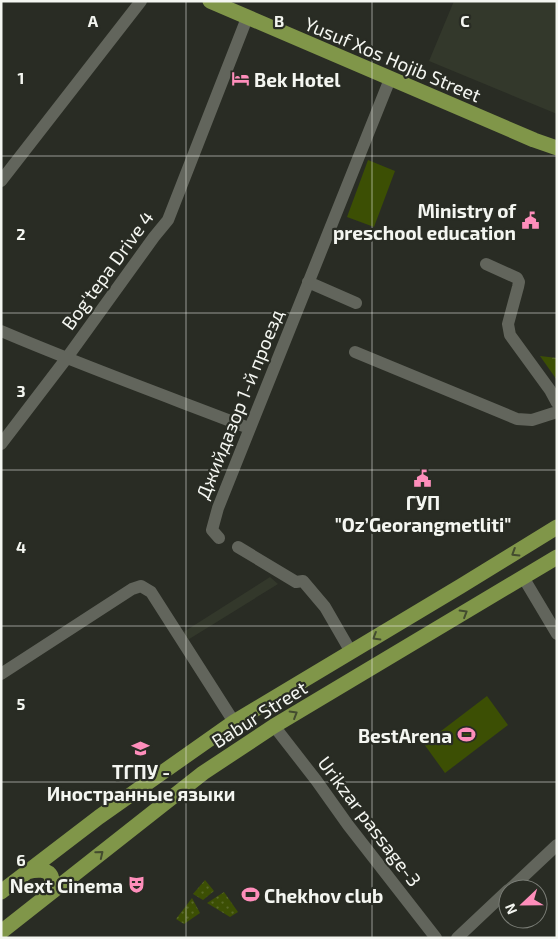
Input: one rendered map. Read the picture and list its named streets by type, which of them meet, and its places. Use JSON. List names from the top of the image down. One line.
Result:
{"streets":{"main road":["Yusuf Xos Hojib Street","Babur Street"],"street":["Bog'tepa Drive 4","Джийдазор 1-й проезд","Urikzar passage-3"]},"crossings":[["Yusuf Xos Hojib Street","Bog'tepa Drive 4"],["Yusuf Xos Hojib Street","Джийдазор 1-й проезд"],["Babur Street","Urikzar passage-3"]],"places":{"hotel":["Bek Hotel"],"public building":["Ministry of preschool education","ГУП \"Oz’Georangmetliti\""],"sports":["BestArena","Chekhov club"],"school or university":["ТГПУ - Иностранные языки"],"theatre":["Next Cinema"]},"north":"left","grid":{"columns":["A","B","C"],"rows":["1","2","3","4","5","6"]}}
